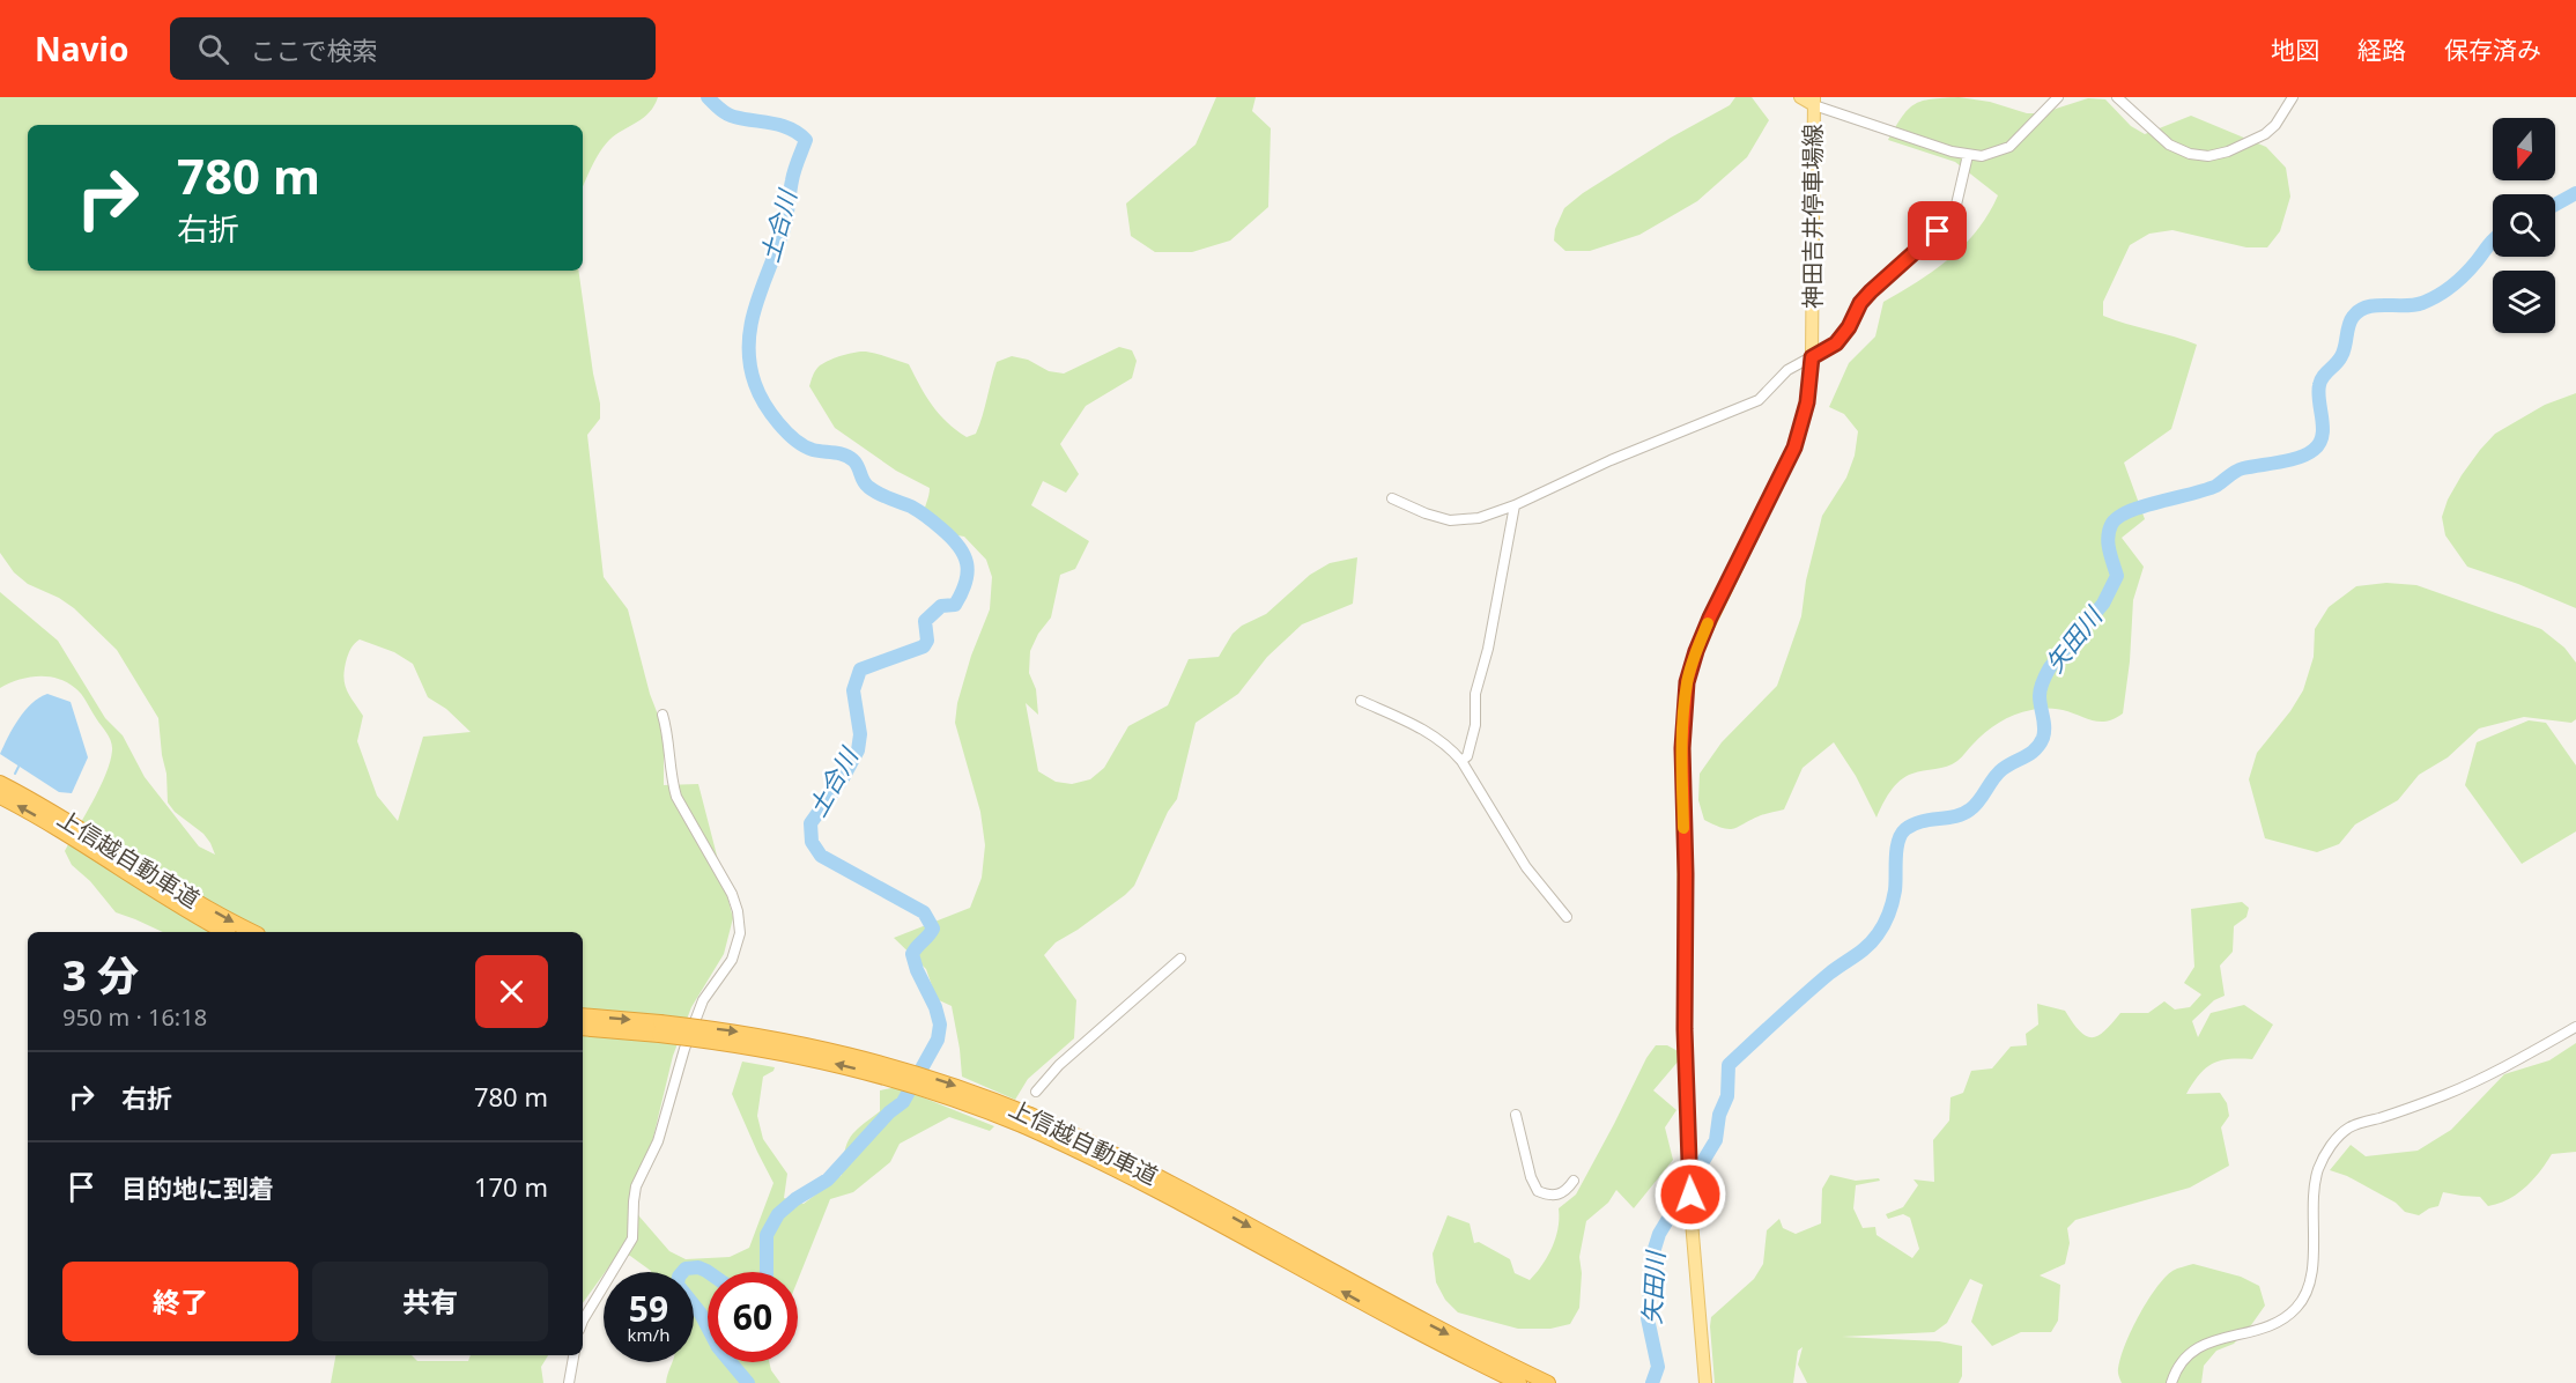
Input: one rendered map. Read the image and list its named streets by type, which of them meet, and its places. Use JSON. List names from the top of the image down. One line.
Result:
{"streets":{"highway":["上信越自動車道"],"main road":["神田吉井停車場線"]},"water":["土合川","矢田川"],"north":"bottom","page":{"header":"Navio","search":"ここで検索","nav":["地図","経路","保存済み"],"turn":["780 m","右折"],"heading":["3 分","950 m · 16:18"],"list":[{"name":"右折","value":"780 m"},{"name":"目的地に到着","value":"170 m"}],"buttons":["終了","共有"],"speed":"59 km/h","limit":"60"}}
